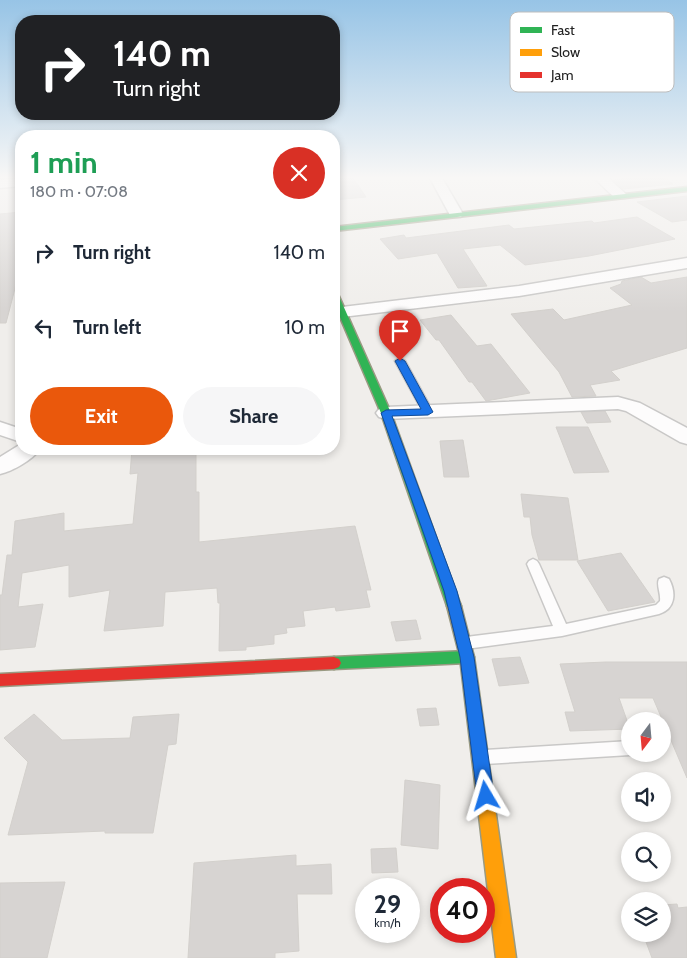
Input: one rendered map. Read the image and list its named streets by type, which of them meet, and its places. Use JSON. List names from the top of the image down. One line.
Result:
{"legend":["Fast","Slow","Jam"],"north":"bottom","page":{"turn":["140 m","Turn right"],"heading":["1 min","180 m · 07:08"],"list":[{"name":"Turn right","value":"140 m"},{"name":"Turn left","value":"10 m"}],"buttons":["Exit","Share"],"speed":"29 km/h","limit":"40"}}
